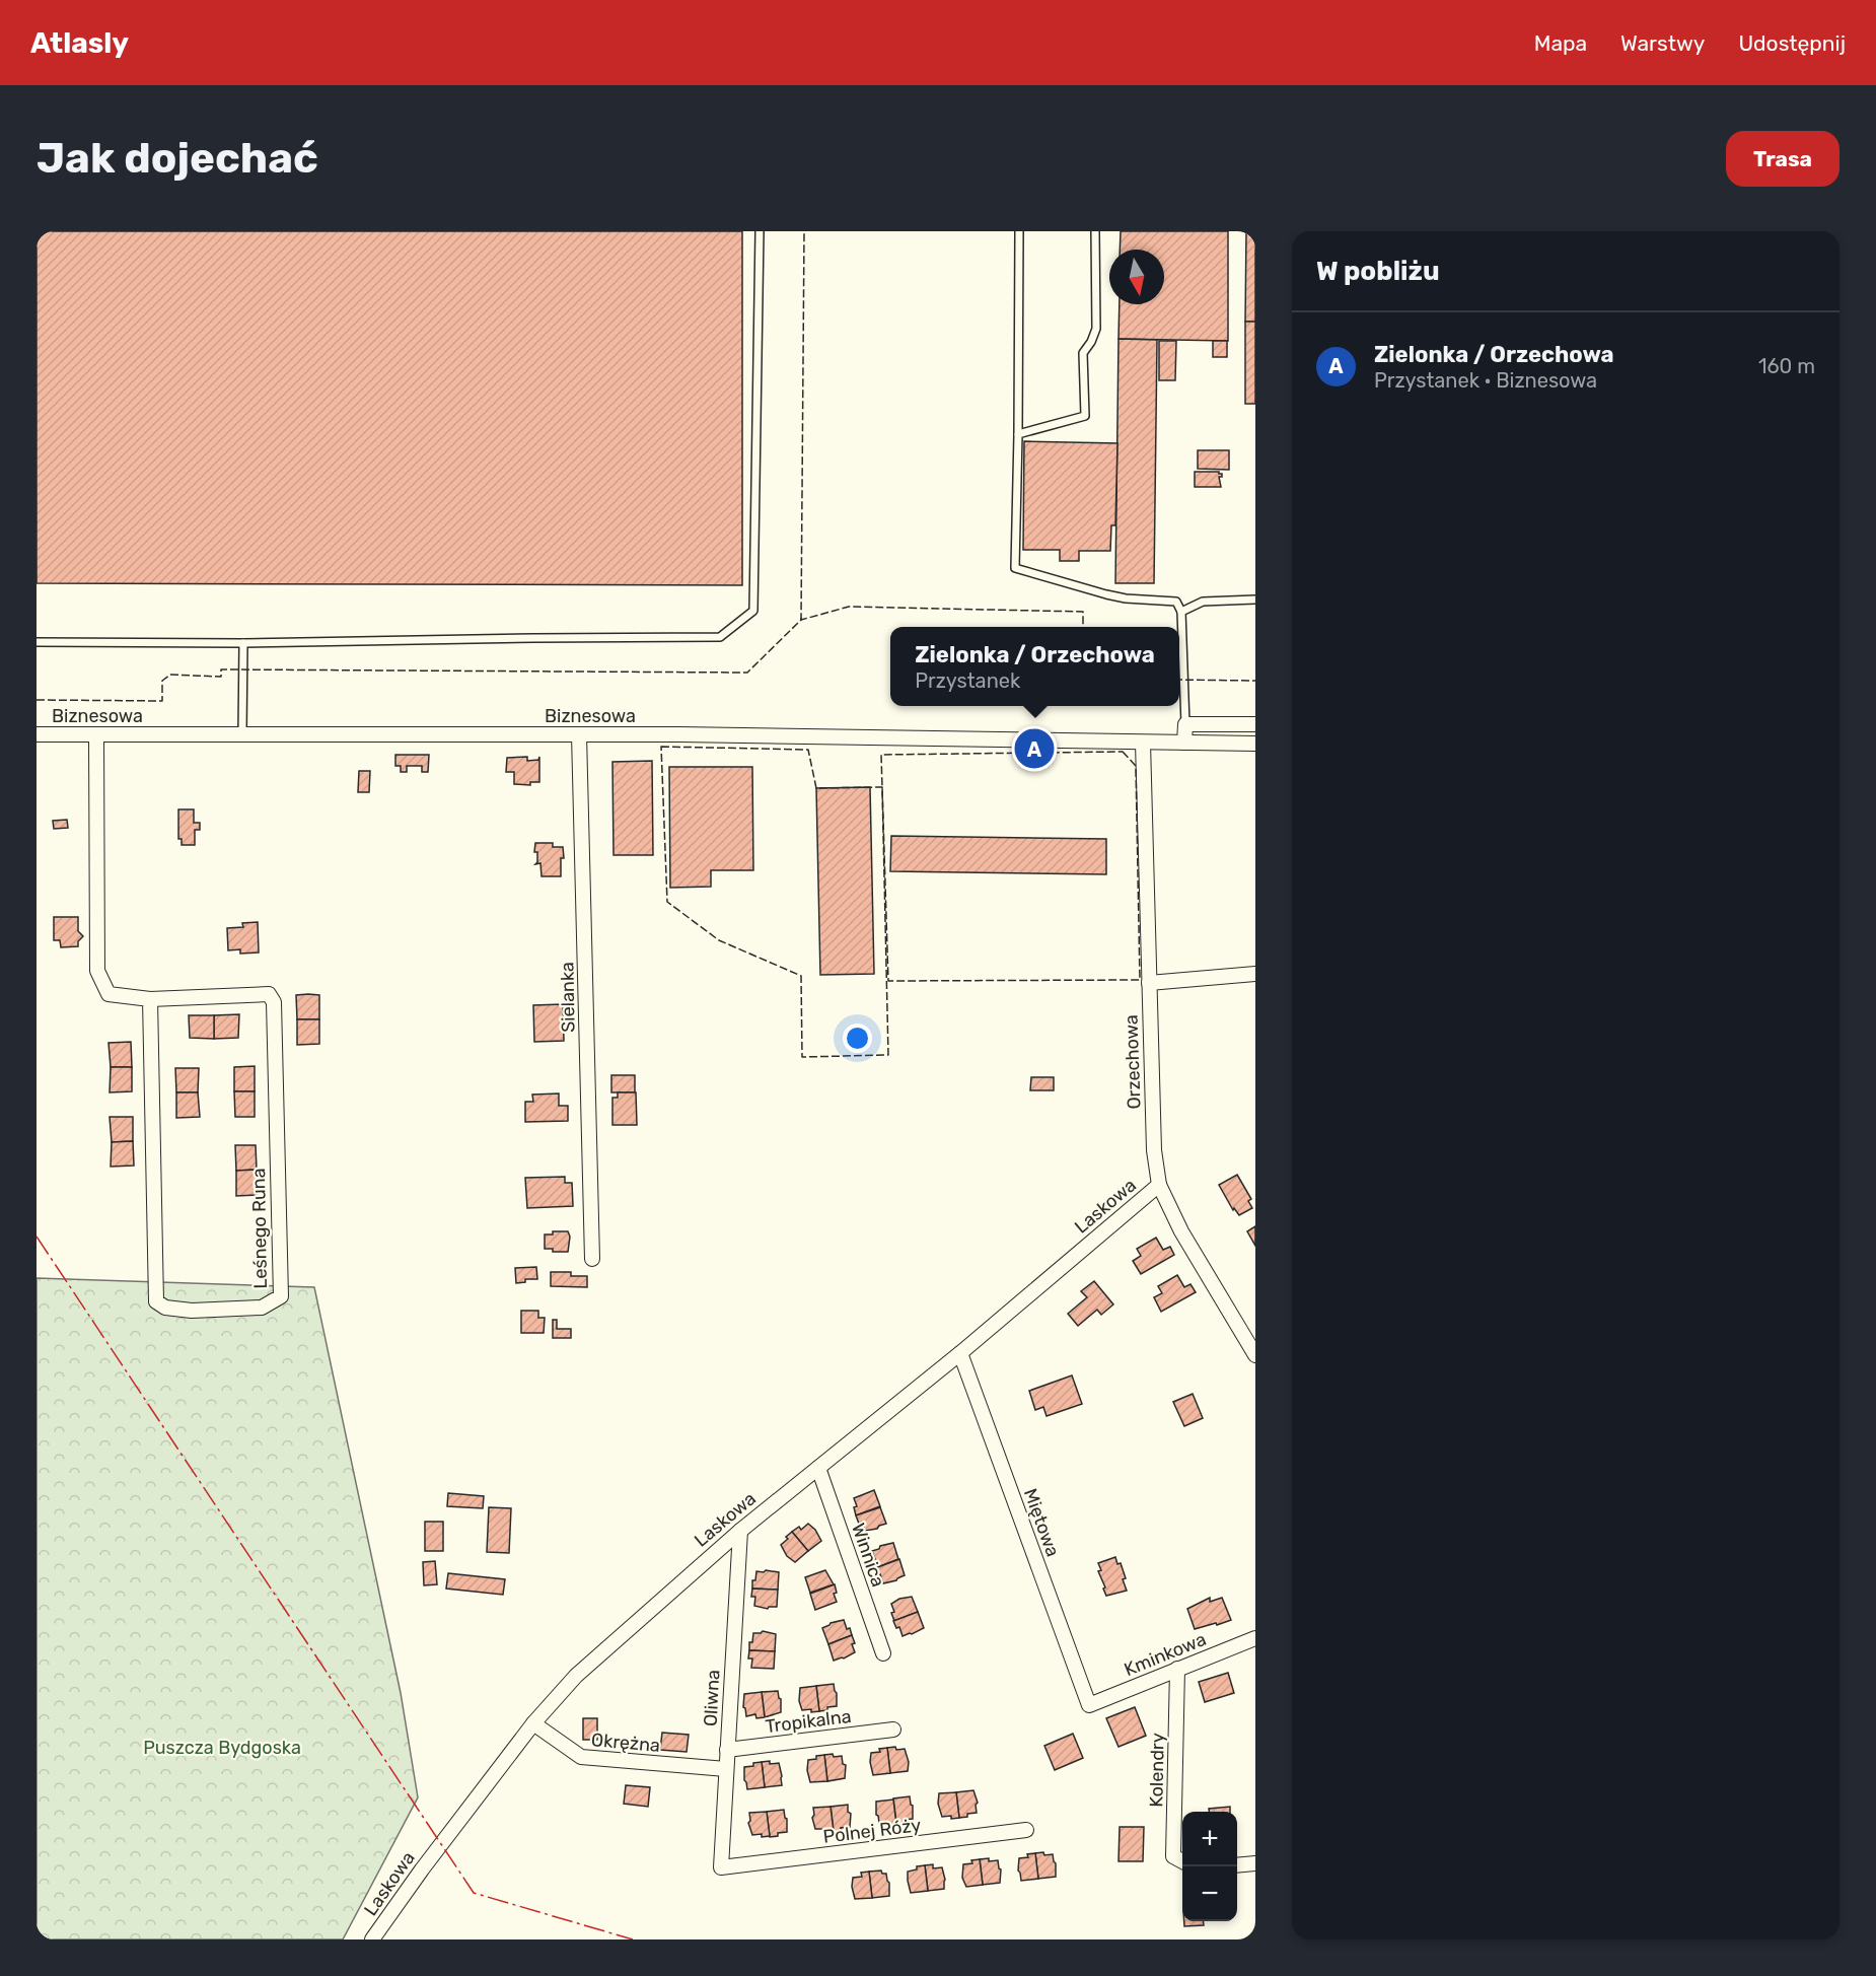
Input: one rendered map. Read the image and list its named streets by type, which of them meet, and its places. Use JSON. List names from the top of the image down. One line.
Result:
{"streets":{"street":["Biznesowa","Sielanka","Orzechowa","Laskowa","Leśnego Runa","Miętowa","Winnica","Kminkowa","Oliwna","Tropikalna","Okrężna","Kolendry","Polnej Róży"]},"crossings":[["Biznesowa","Sielanka"],["Biznesowa","Orzechowa"],["Biznesowa","Leśnego Runa"],["Orzechowa","Laskowa"],["Laskowa","Miętowa"],["Laskowa","Winnica"],["Laskowa","Oliwna"],["Laskowa","Okrężna"],["Miętowa","Kminkowa"],["Kminkowa","Kolendry"],["Oliwna","Tropikalna"],["Oliwna","Okrężna"],["Oliwna","Polnej Róży"]],"parks":["Puszcza Bydgoska"],"north":"bottom","page":{"header":"Atlasly","nav":["Mapa","Warstwy","Udostępnij"],"buttons":"Trasa","title":"Jak dojechać","heading":"W pobliżu","list":[{"mark":"A","name":"Zielonka / Orzechowa","note":"Przystanek · Biznesowa","value":"160 m"}],"popup":["Zielonka / Orzechowa","Przystanek"],"pins":"A","map_buttons":["+","−"]}}
